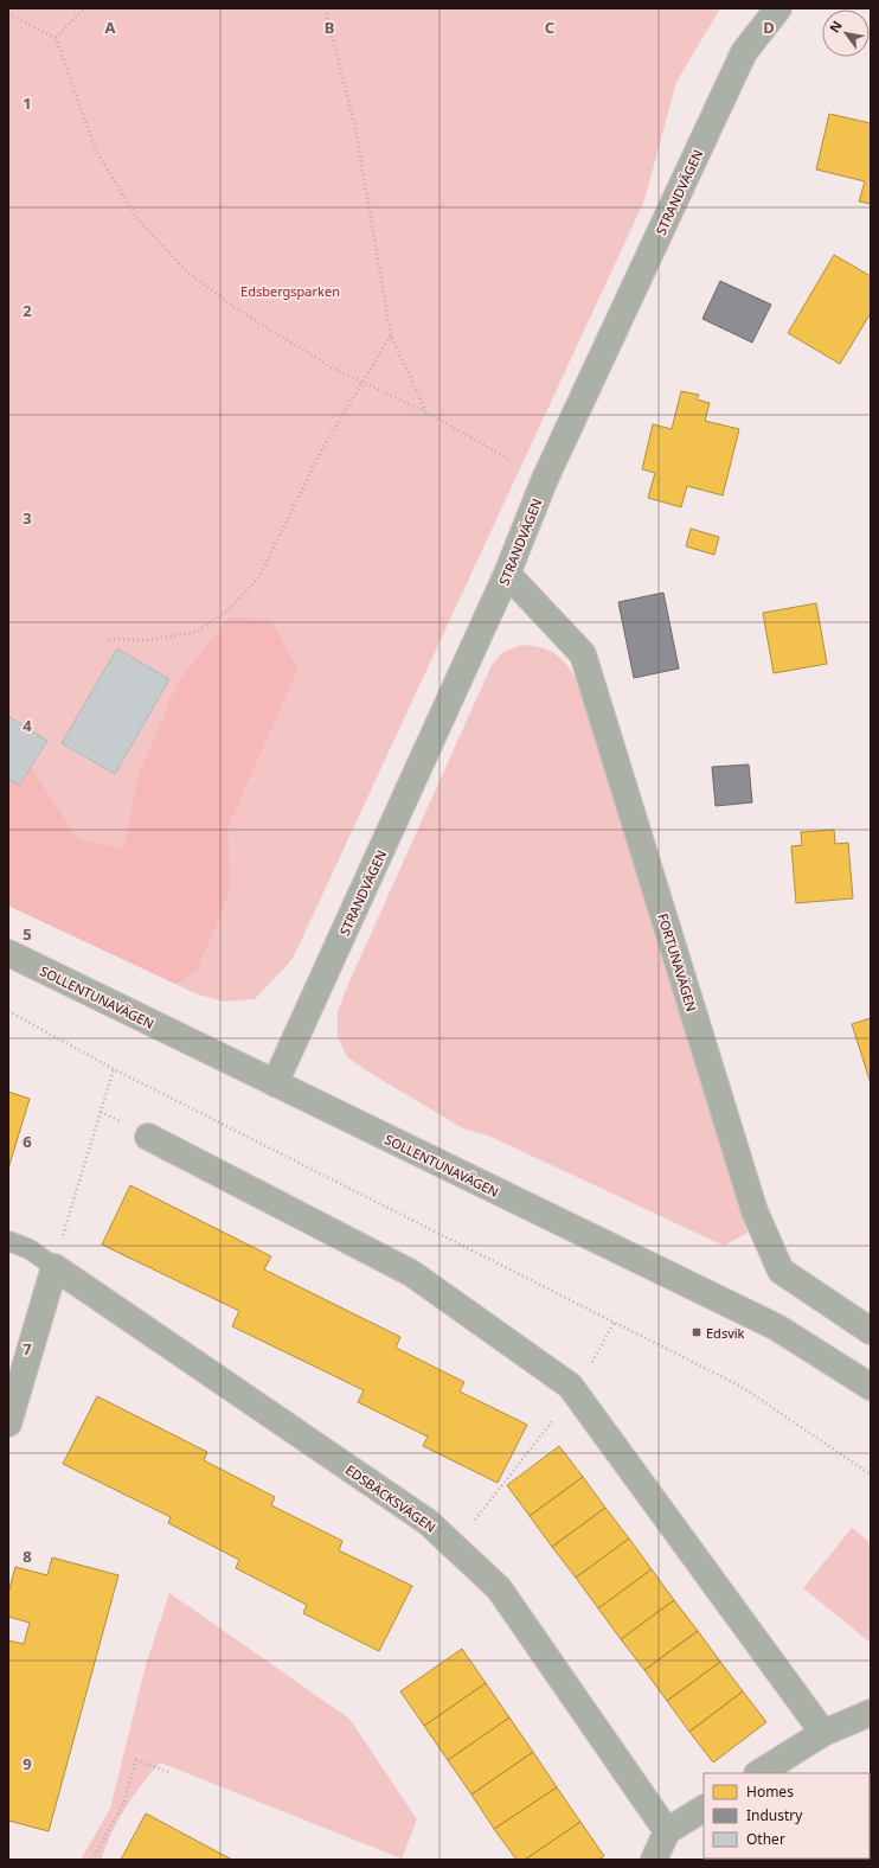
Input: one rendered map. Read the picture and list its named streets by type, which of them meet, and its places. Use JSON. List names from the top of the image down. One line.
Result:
{"streets":{"street":["STRANDVÄGEN","FORTUNAVÄGEN","SOLLENTUNAVÄGEN","EDSBÄCKSVÄGEN"]},"crossings":[["STRANDVÄGEN","FORTUNAVÄGEN"],["STRANDVÄGEN","SOLLENTUNAVÄGEN"]],"parks":["Edsbergsparken"],"places":{"transit":["Edsvik"]},"legend":["Homes","Industry","Other"],"north":"top left","grid":{"columns":["A","B","C","D"],"rows":["1","2","3","4","5","6","7","8","9"]}}
